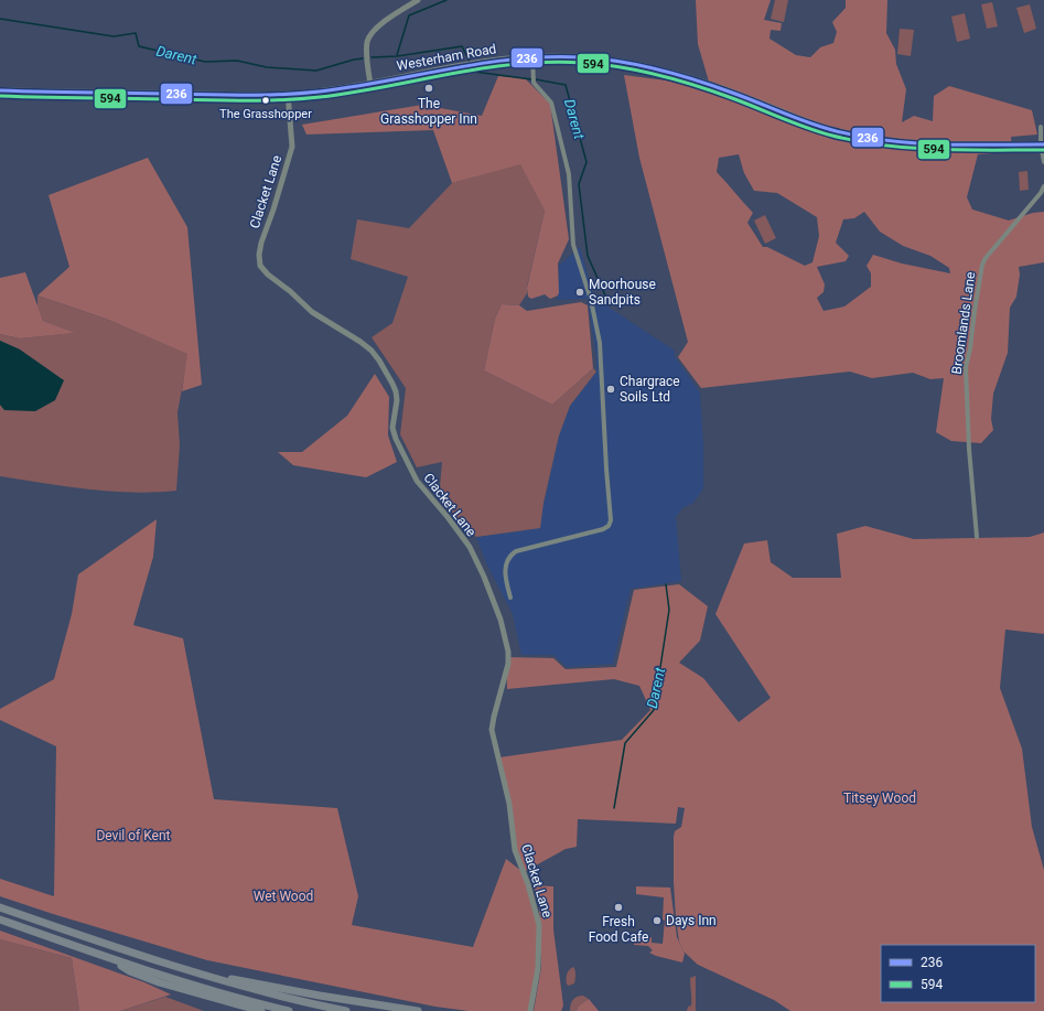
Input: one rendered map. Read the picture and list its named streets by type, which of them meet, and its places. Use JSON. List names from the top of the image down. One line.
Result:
{"streets":{"main road":["Westerham Road"],"street":["Clacket Lane","Broomlands Lane"]},"crossings":[["Westerham Road","Clacket Lane"]],"water":["Darent"],"parks":["Titsey Wood","Devil of Kent","Wet Wood"],"places":["The Grasshopper Inn","The Grasshopper","Moorhouse Sandpits","Chargrace Soils Ltd","Fresh Food Cafe","Days Inn"],"lines":["transit line 236","transit line 594"],"legend":["236","594"]}
